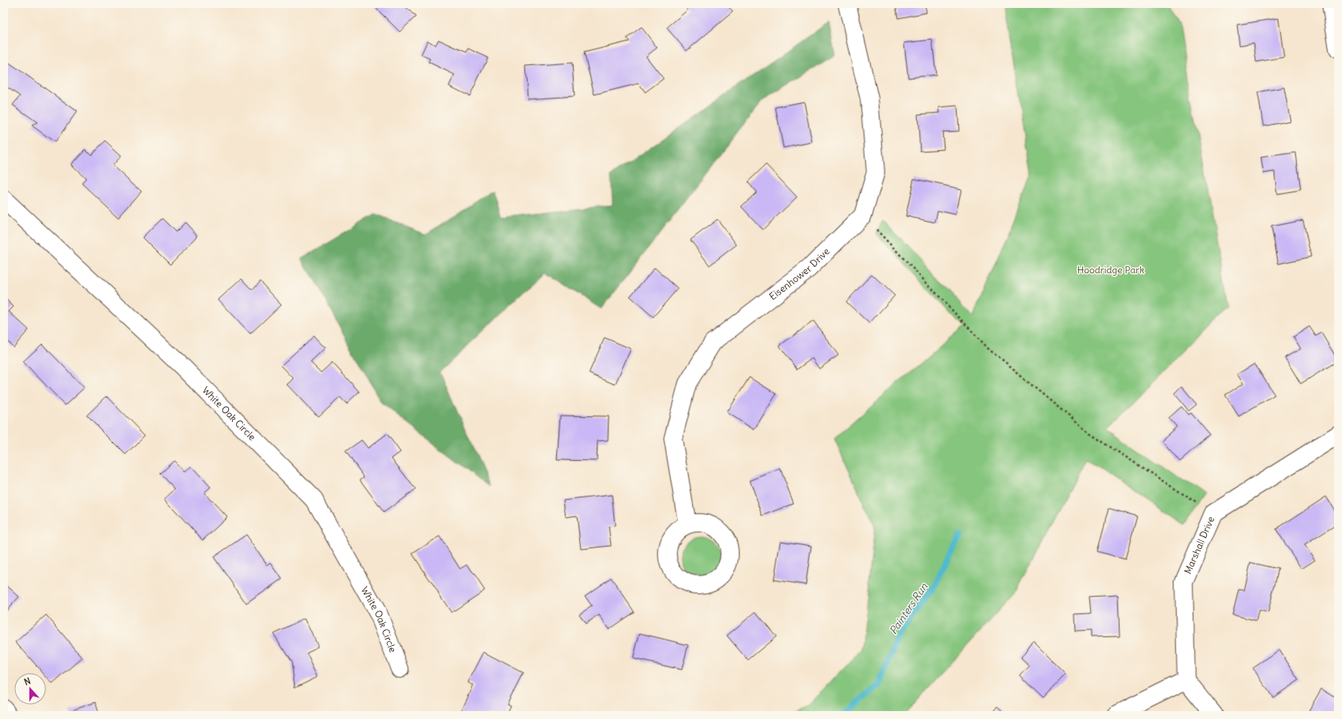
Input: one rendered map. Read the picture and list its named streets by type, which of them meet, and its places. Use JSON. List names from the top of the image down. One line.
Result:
{"streets":{"street":["Eisenhower Drive","White Oak Circle","Marshall Drive"]},"water":["Painters Run"],"parks":["Hoodridge Park"],"north":"top"}
